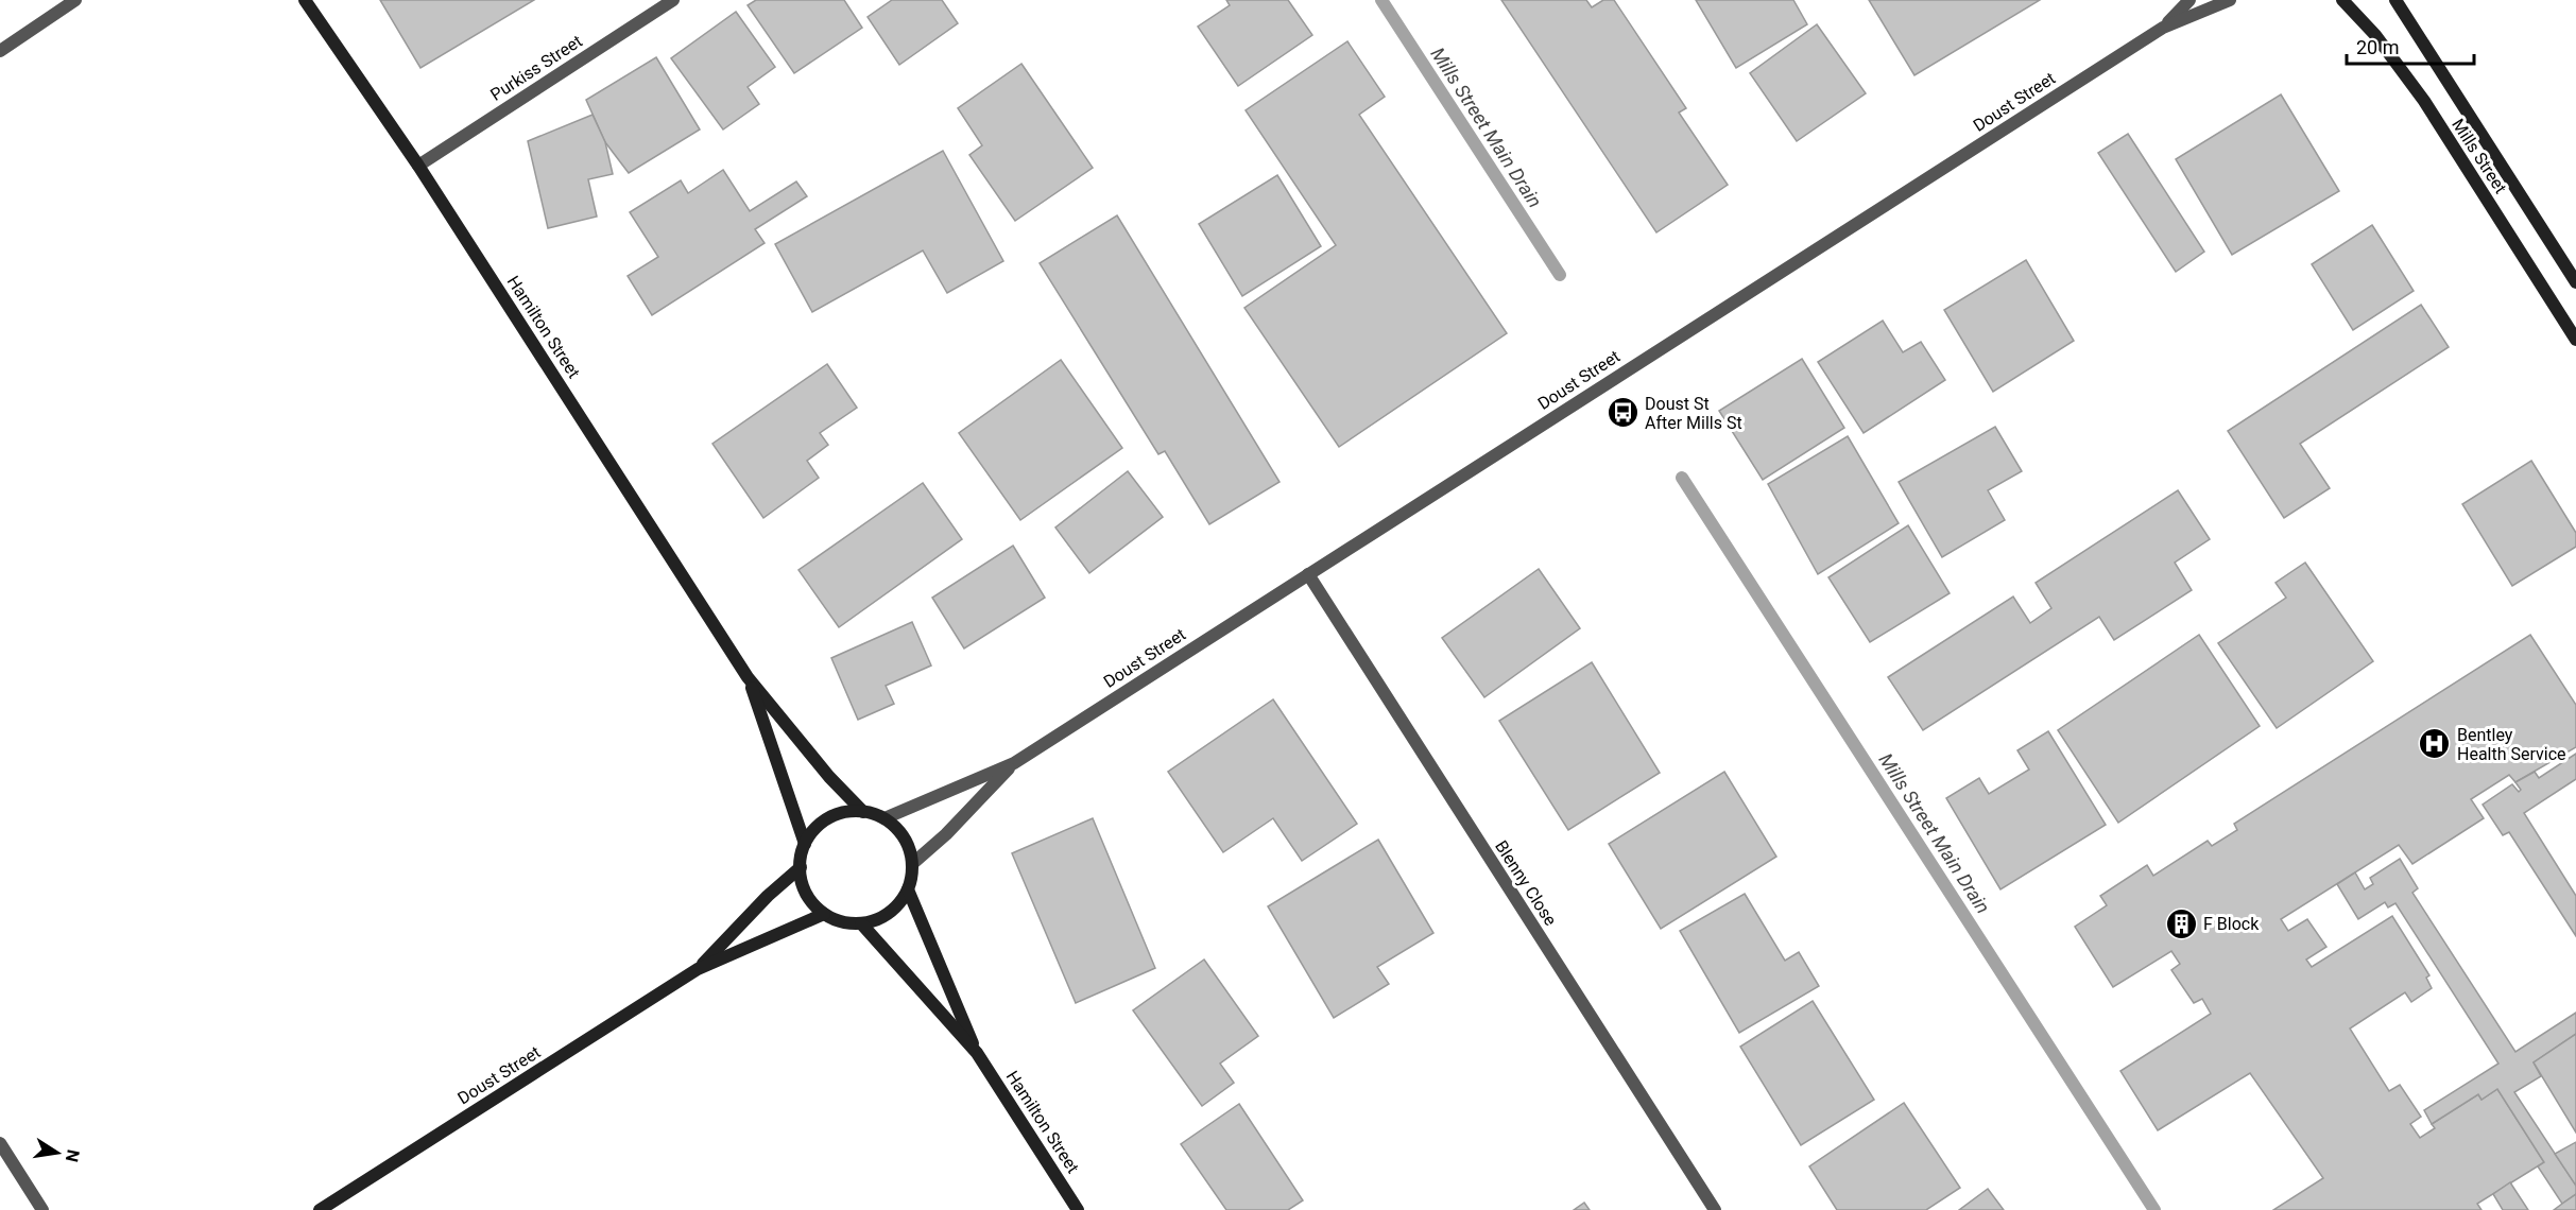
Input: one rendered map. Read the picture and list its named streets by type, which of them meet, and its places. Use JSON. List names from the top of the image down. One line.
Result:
{"streets":{"main road":["Doust Street","Mills Street","Hamilton Street"],"street":["Purkiss Street","Blenny Close"]},"crossings":[["Purkiss Street","Hamilton Street"],["Doust Street","Hamilton Street"],["Doust Street","Blenny Close"]],"water":["Mills Street Main Drain"],"places":{"bus stop":["Doust St After Mills St"],"hospital":["Bentley Health Service"],"building":["F Block"]},"scale_bar":"20 m","north":"right"}
